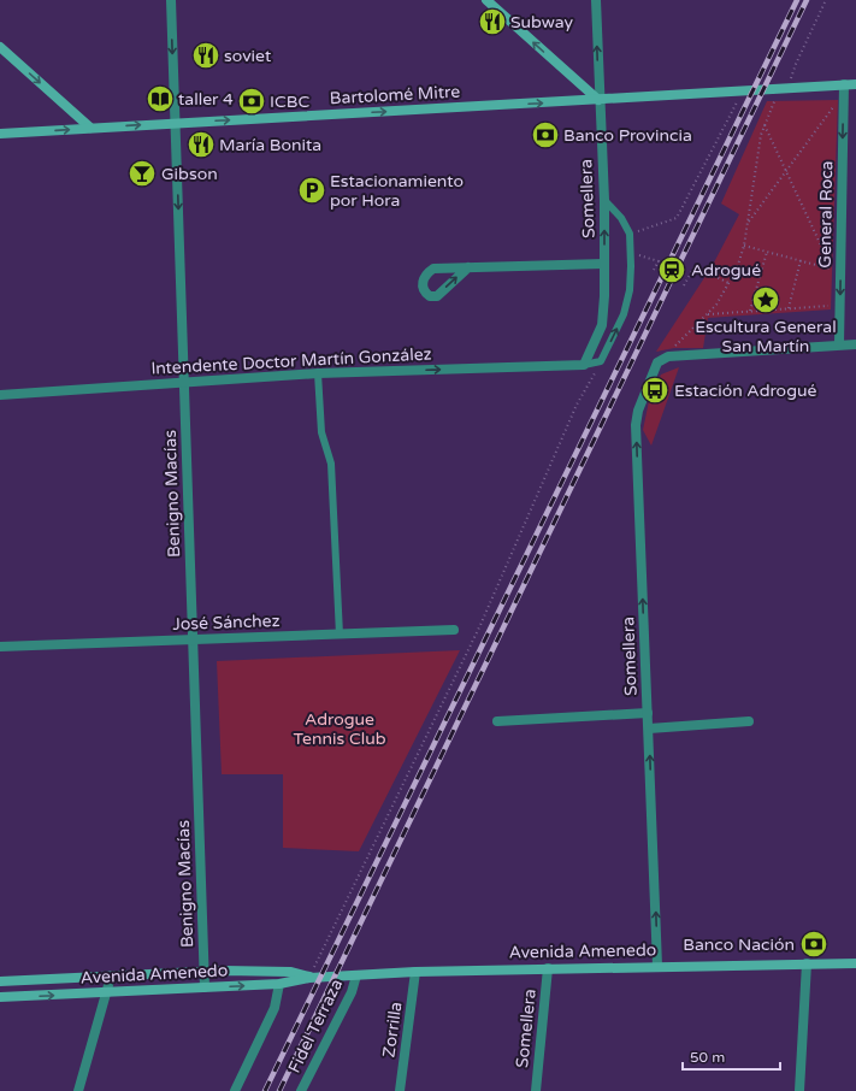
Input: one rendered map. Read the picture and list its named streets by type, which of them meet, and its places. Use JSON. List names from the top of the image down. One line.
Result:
{"streets":{"street":["Bartolomé Mitre","Somellera","General Roca","Intendente Doctor Martín González","Benigno Macías","José Sánchez","Avenida Amenedo","Fidel Terraza","Zorrilla"]},"crossings":[["Bartolomé Mitre","Somellera"],["Bartolomé Mitre","General Roca"],["Bartolomé Mitre","Benigno Macías"],["Somellera","General Roca"],["Somellera","Intendente Doctor Martín González"],["Somellera","Avenida Amenedo"],["Intendente Doctor Martín González","Benigno Macías"],["Benigno Macías","José Sánchez"],["Benigno Macías","Avenida Amenedo"],["Avenida Amenedo","Fidel Terraza"],["Avenida Amenedo","Zorrilla"]],"one_way":["Bartolomé Mitre","Somellera","General Roca","Intendente Doctor Martín González","Benigno Macías"],"parks":["Adrogue Tennis Club"],"places":{"restaurant":["Subway","soviet","María Bonita"],"library":["taller 4"],"bank":["ICBC","Banco Provincia","Banco Nación"],"bar":["Gibson"],"parking":["Estacionamiento por Hora"],"station":["Adrogué"],"place":["Escultura General San Martín"],"bus stop":["Estación Adrogué"]},"scale_bar":"50 m"}
